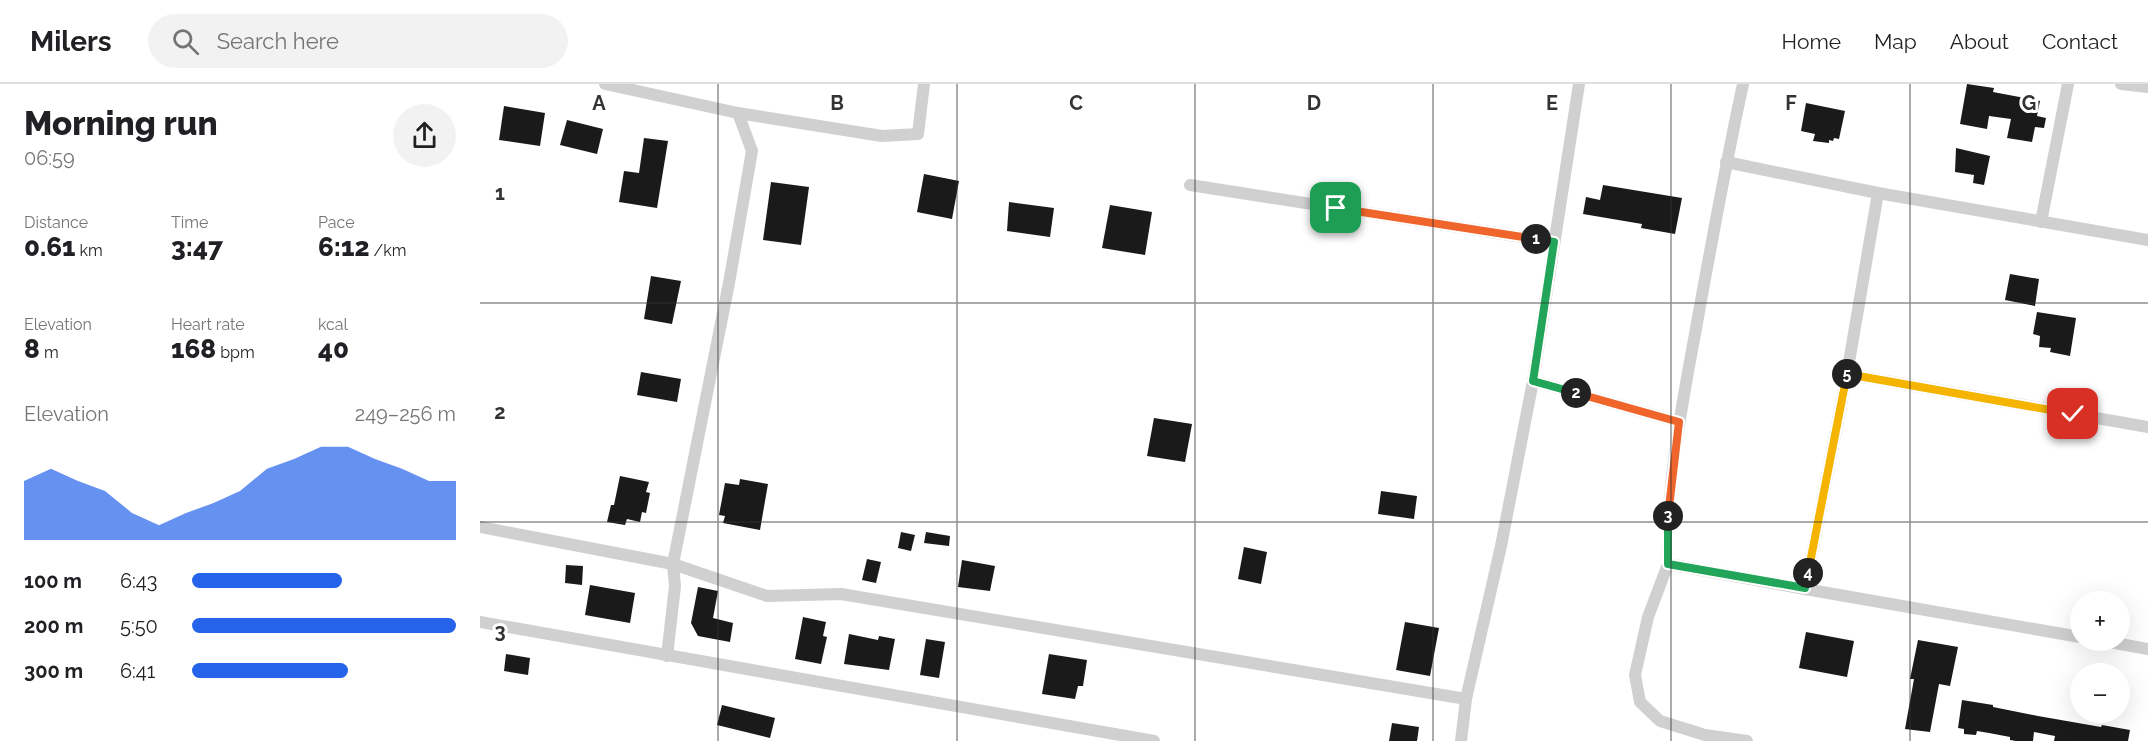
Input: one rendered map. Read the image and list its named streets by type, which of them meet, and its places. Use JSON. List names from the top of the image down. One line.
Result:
{"page":{"header":"Milers","search":"Search here","nav":["Home","Map","About","Contact"],"heading":["Morning run","06:59"],"stats":[["Distance","0.61 km"],["Time","3:47"],["Pace","6:12 /km"],["Elevation","8 m"],["Heart rate","168 bpm"],["kcal","40"]],"pins":["1","5","2","3","4"],"chart":["Elevation","249–256 m"],"list":[{"name":"100 m","note":"6:43"},{"name":"200 m","note":"5:50"},{"name":"300 m","note":"6:41"}],"map_buttons":["+","−"]},"grid":{"columns":["A","B","C","D","E","F","G"],"rows":["1","2","3"]}}
